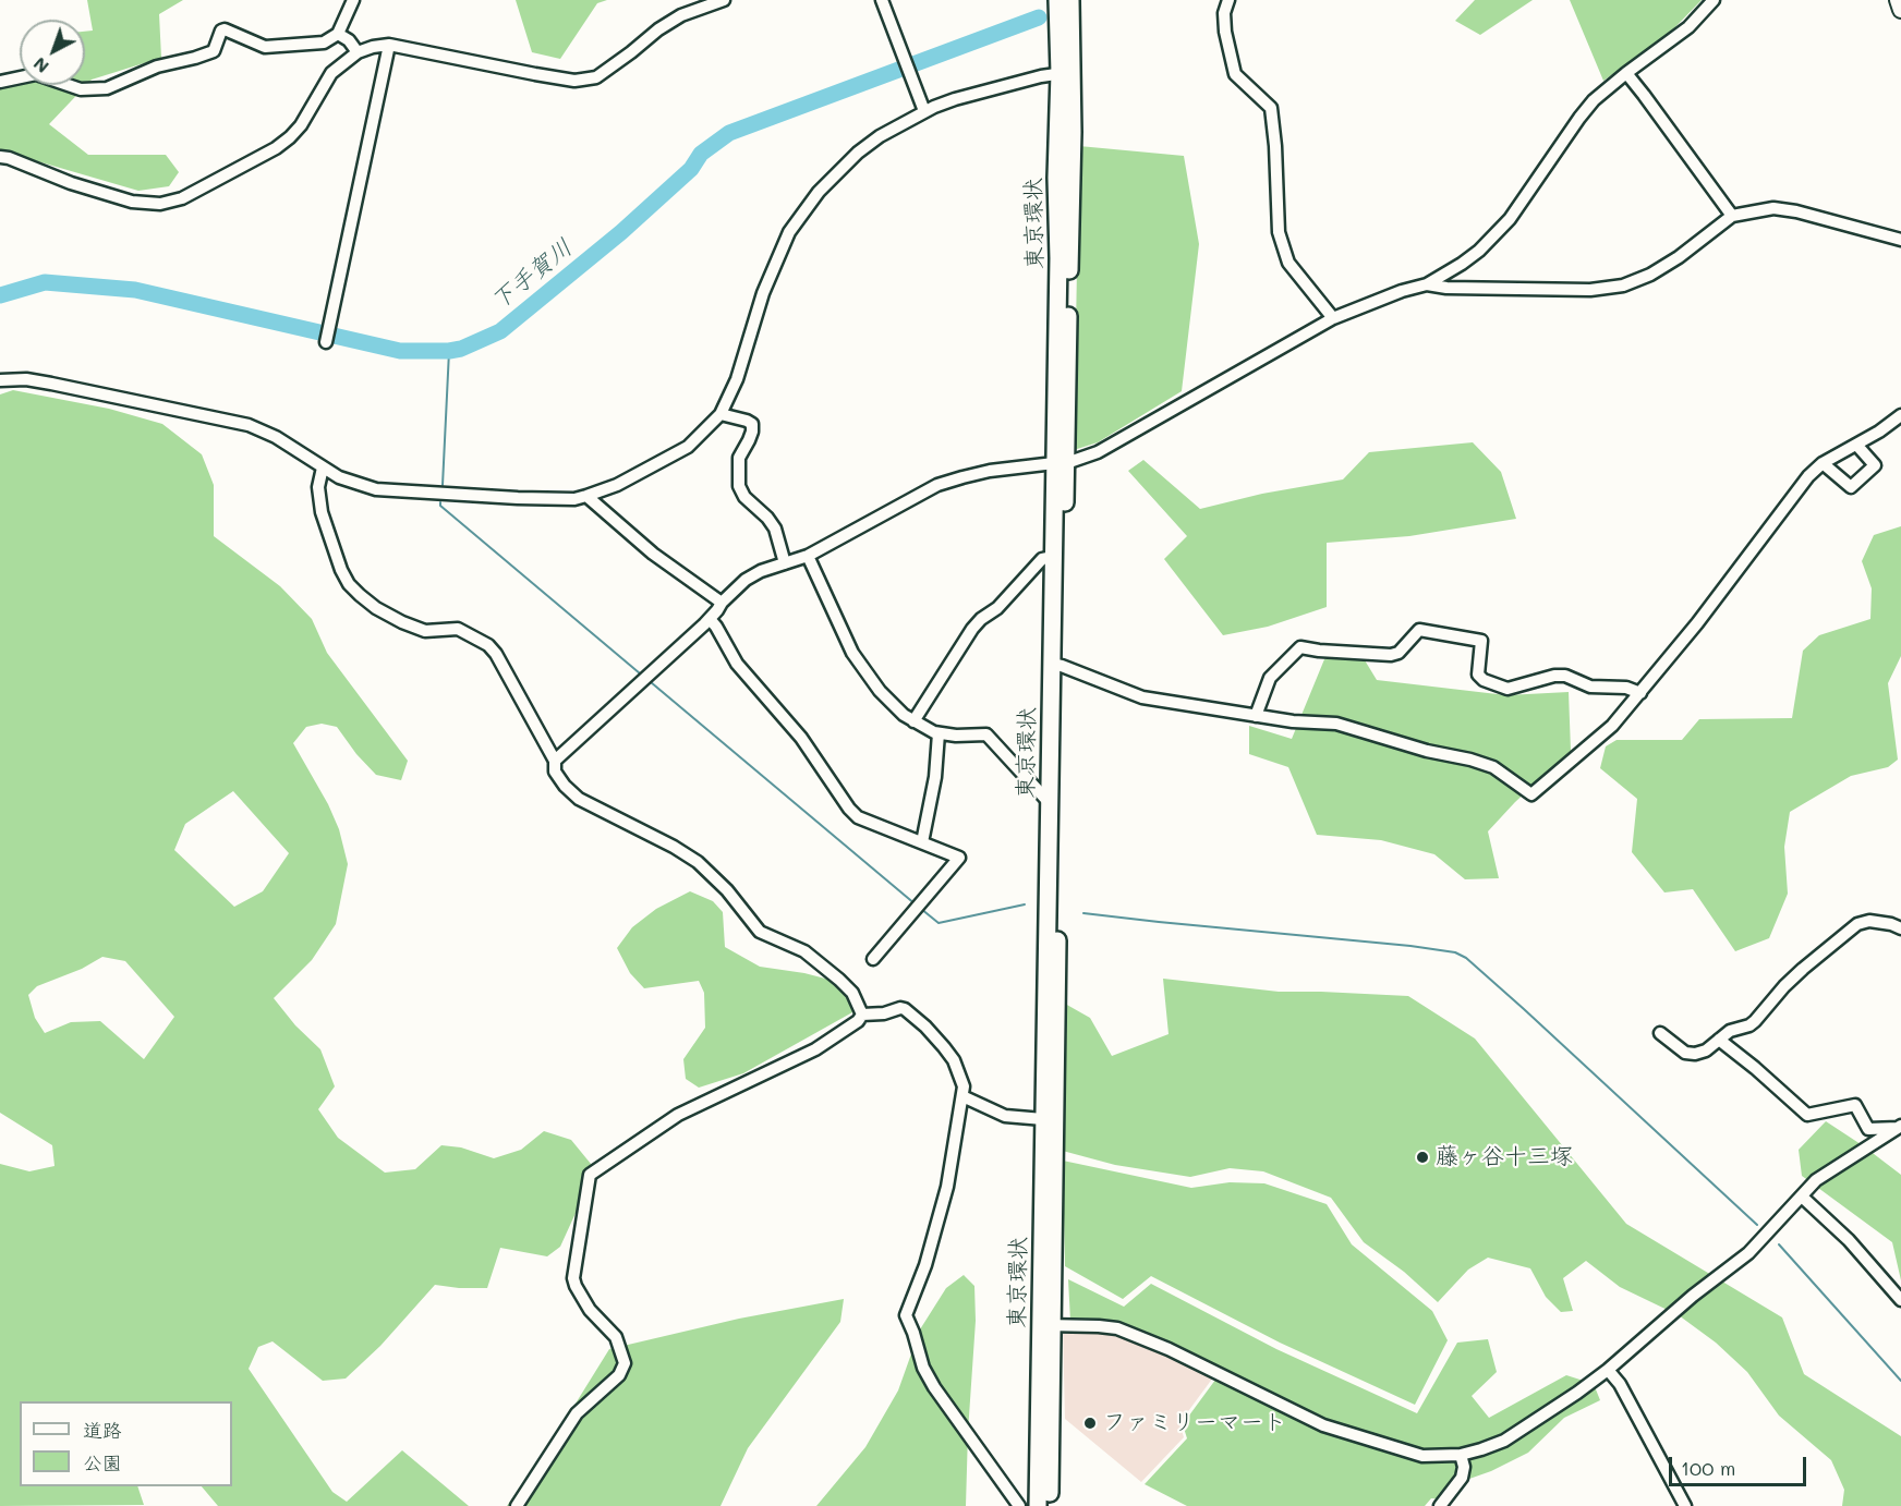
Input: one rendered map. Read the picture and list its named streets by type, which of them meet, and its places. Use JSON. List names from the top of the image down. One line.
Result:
{"streets":{"highway":["東京環状"]},"water":["下手賀川"],"places":["藤ヶ谷十三塚","ファミリーマート"],"legend":["道路","公園"],"scale_bar":"100 m","north":"bottom left"}
